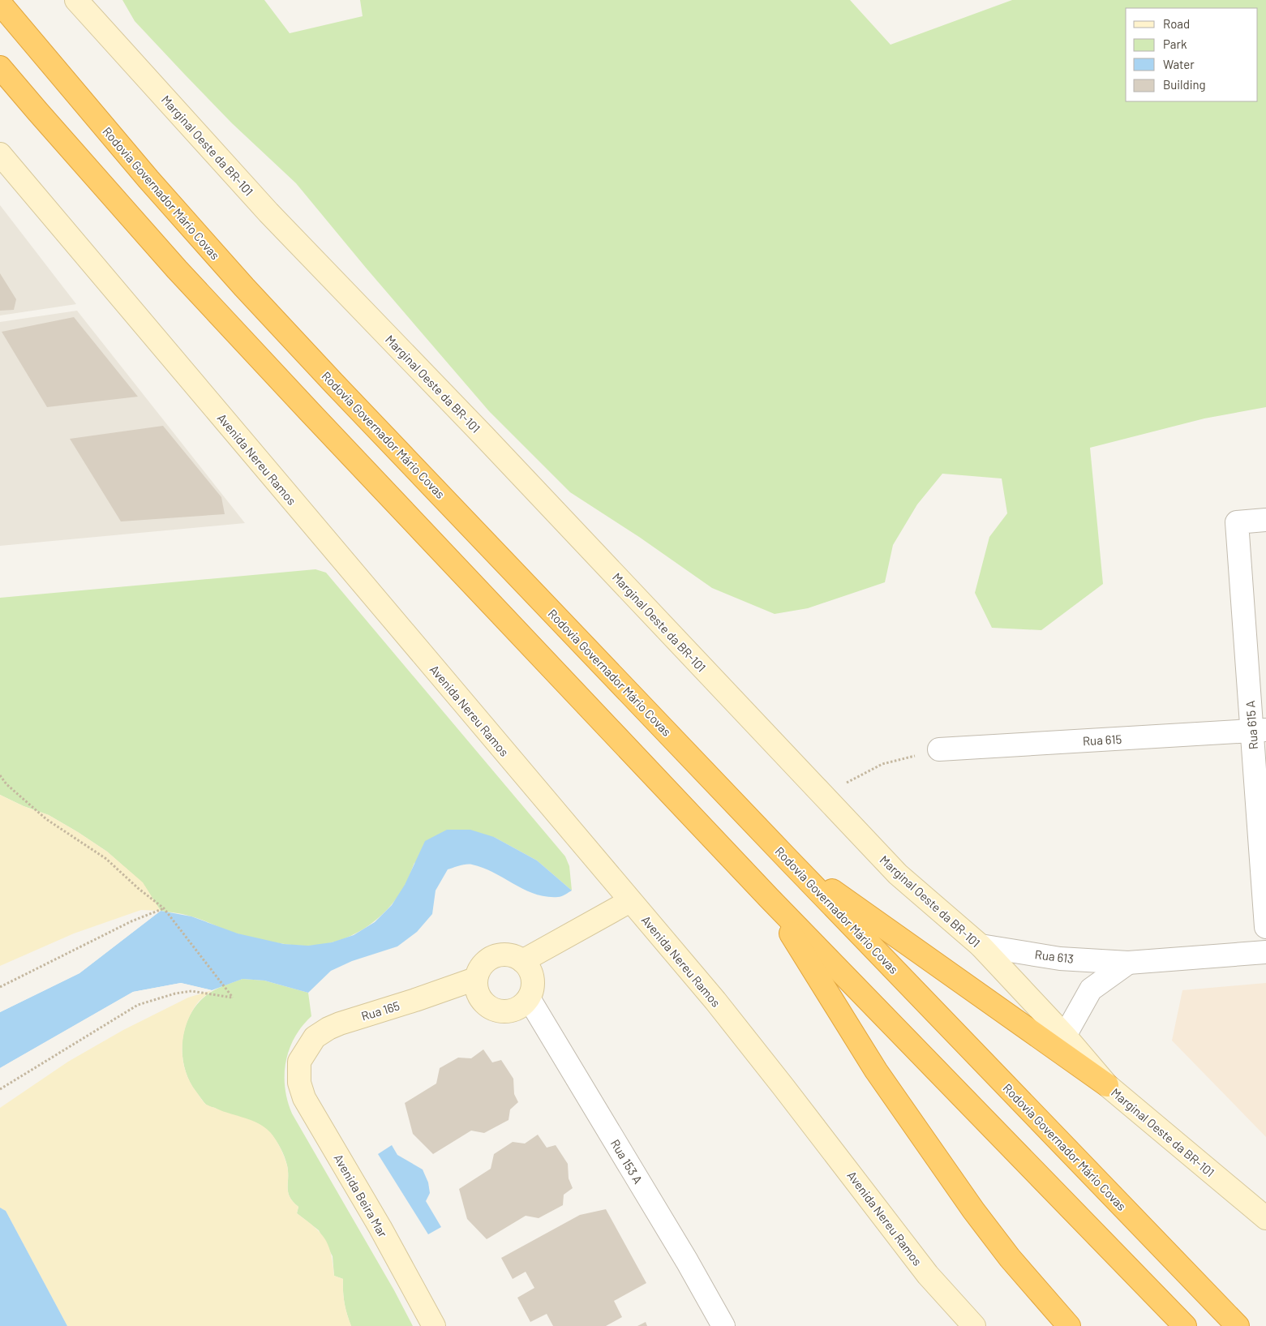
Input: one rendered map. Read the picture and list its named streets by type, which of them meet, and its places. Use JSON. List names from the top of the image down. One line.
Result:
{"streets":{"highway":["Rodovia Governador Mário Covas"],"main road":["Marginal Oeste da BR-101","Avenida Nereu Ramos","Rua 165","Avenida Beira Mar"],"street":["Rua 615 A","Rua 615","Rua 613","Rua 153 A"]},"crossings":[["Marginal Oeste da BR-101","Rua 613"],["Rua 615 A","Rua 615"],["Rua 165","Rua 153 A"],["Rua 165","Avenida Beira Mar"]],"legend":["Road","Park","Water","Building"]}
